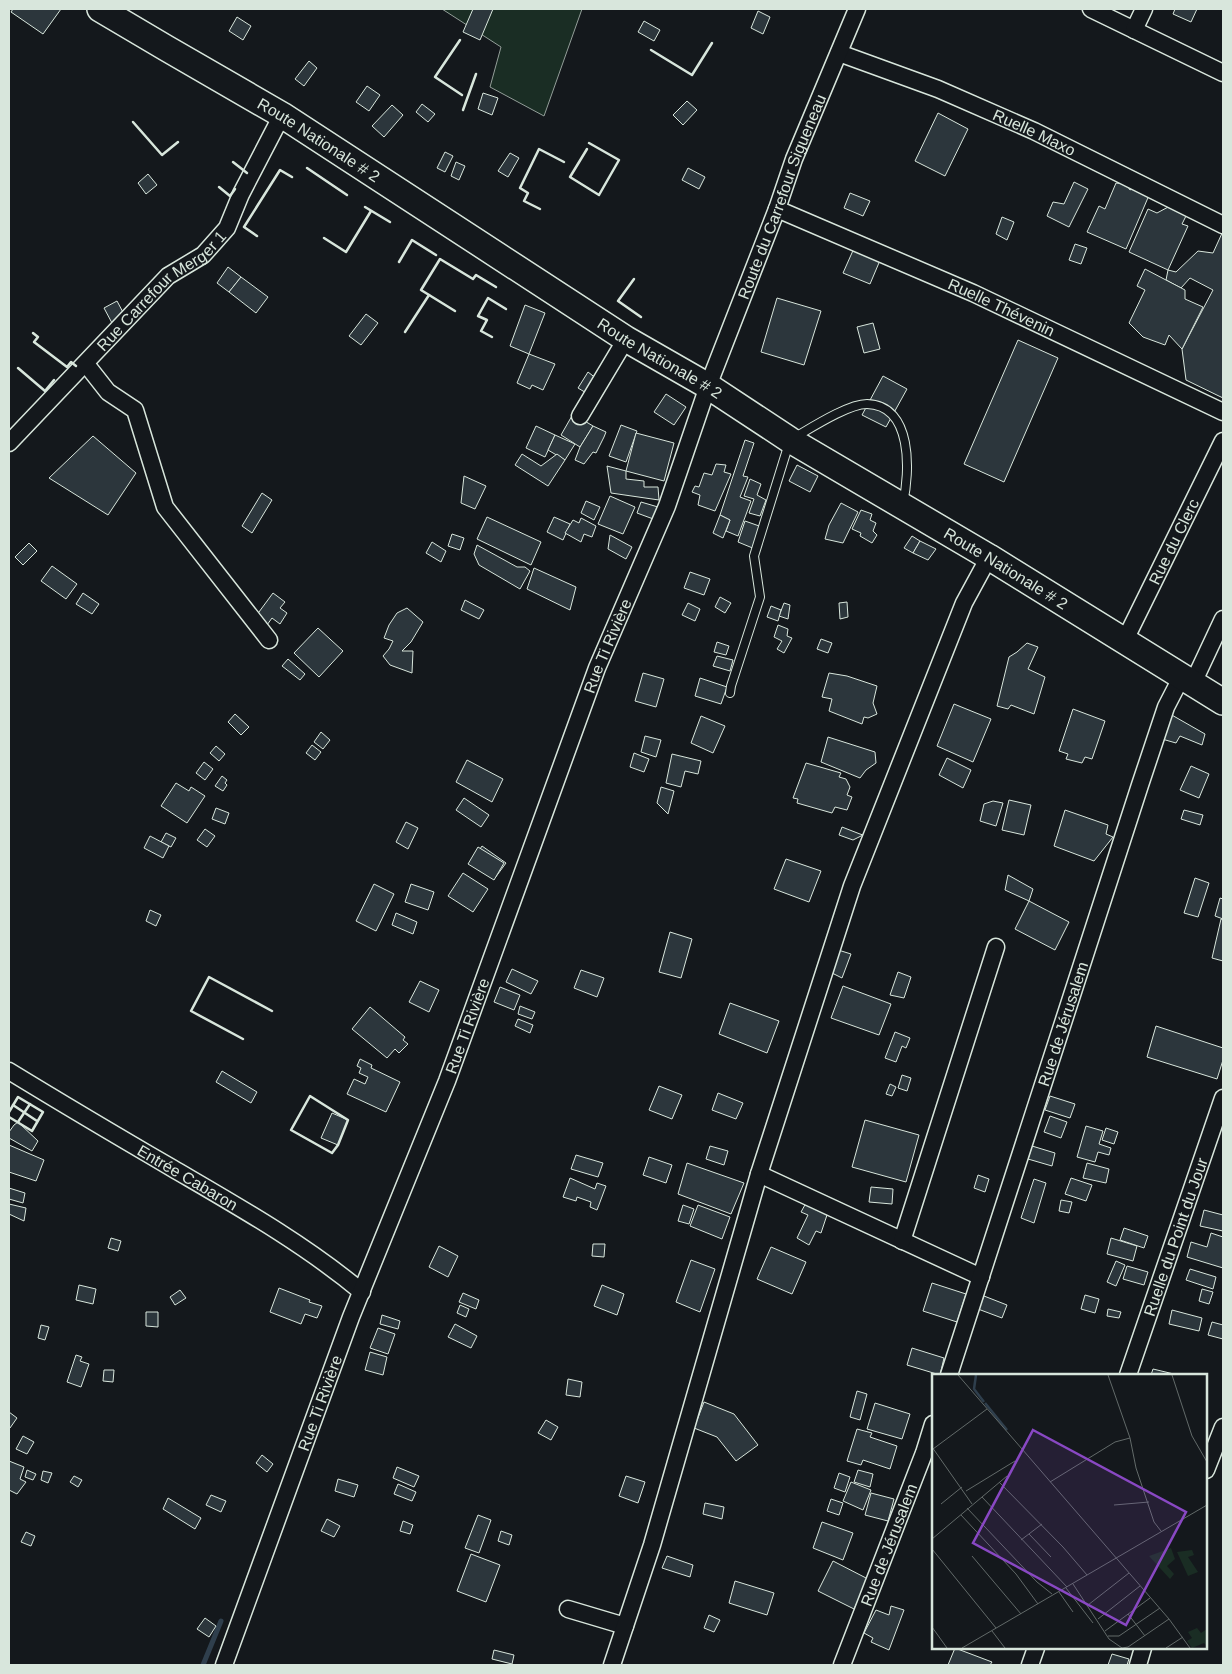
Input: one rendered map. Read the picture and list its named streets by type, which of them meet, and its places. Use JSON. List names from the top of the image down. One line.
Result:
{"streets":{"main road":["Route Nationale # 2"],"street":["Ruelle Maxo","Route du Carrefour Sigueneau","Rue Carrefour Merger 1","Ruelle Thévenin","Rue du Clerc","Rue Ti Rivière","Rue de Jérusalem","Entrée Cabaron","Ruelle du Point du Jour"]},"crossings":[["Ruelle Maxo","Route du Carrefour Sigueneau"],["Route Nationale # 2","Route du Carrefour Sigueneau"],["Route Nationale # 2","Rue Carrefour Merger 1"],["Route Nationale # 2","Rue du Clerc"],["Route Nationale # 2","Rue Ti Rivière"],["Route Nationale # 2","Rue de Jérusalem"],["Route du Carrefour Sigueneau","Ruelle Thévenin"],["Route du Carrefour Sigueneau","Rue Ti Rivière"],["Rue Ti Rivière","Entrée Cabaron"]]}
